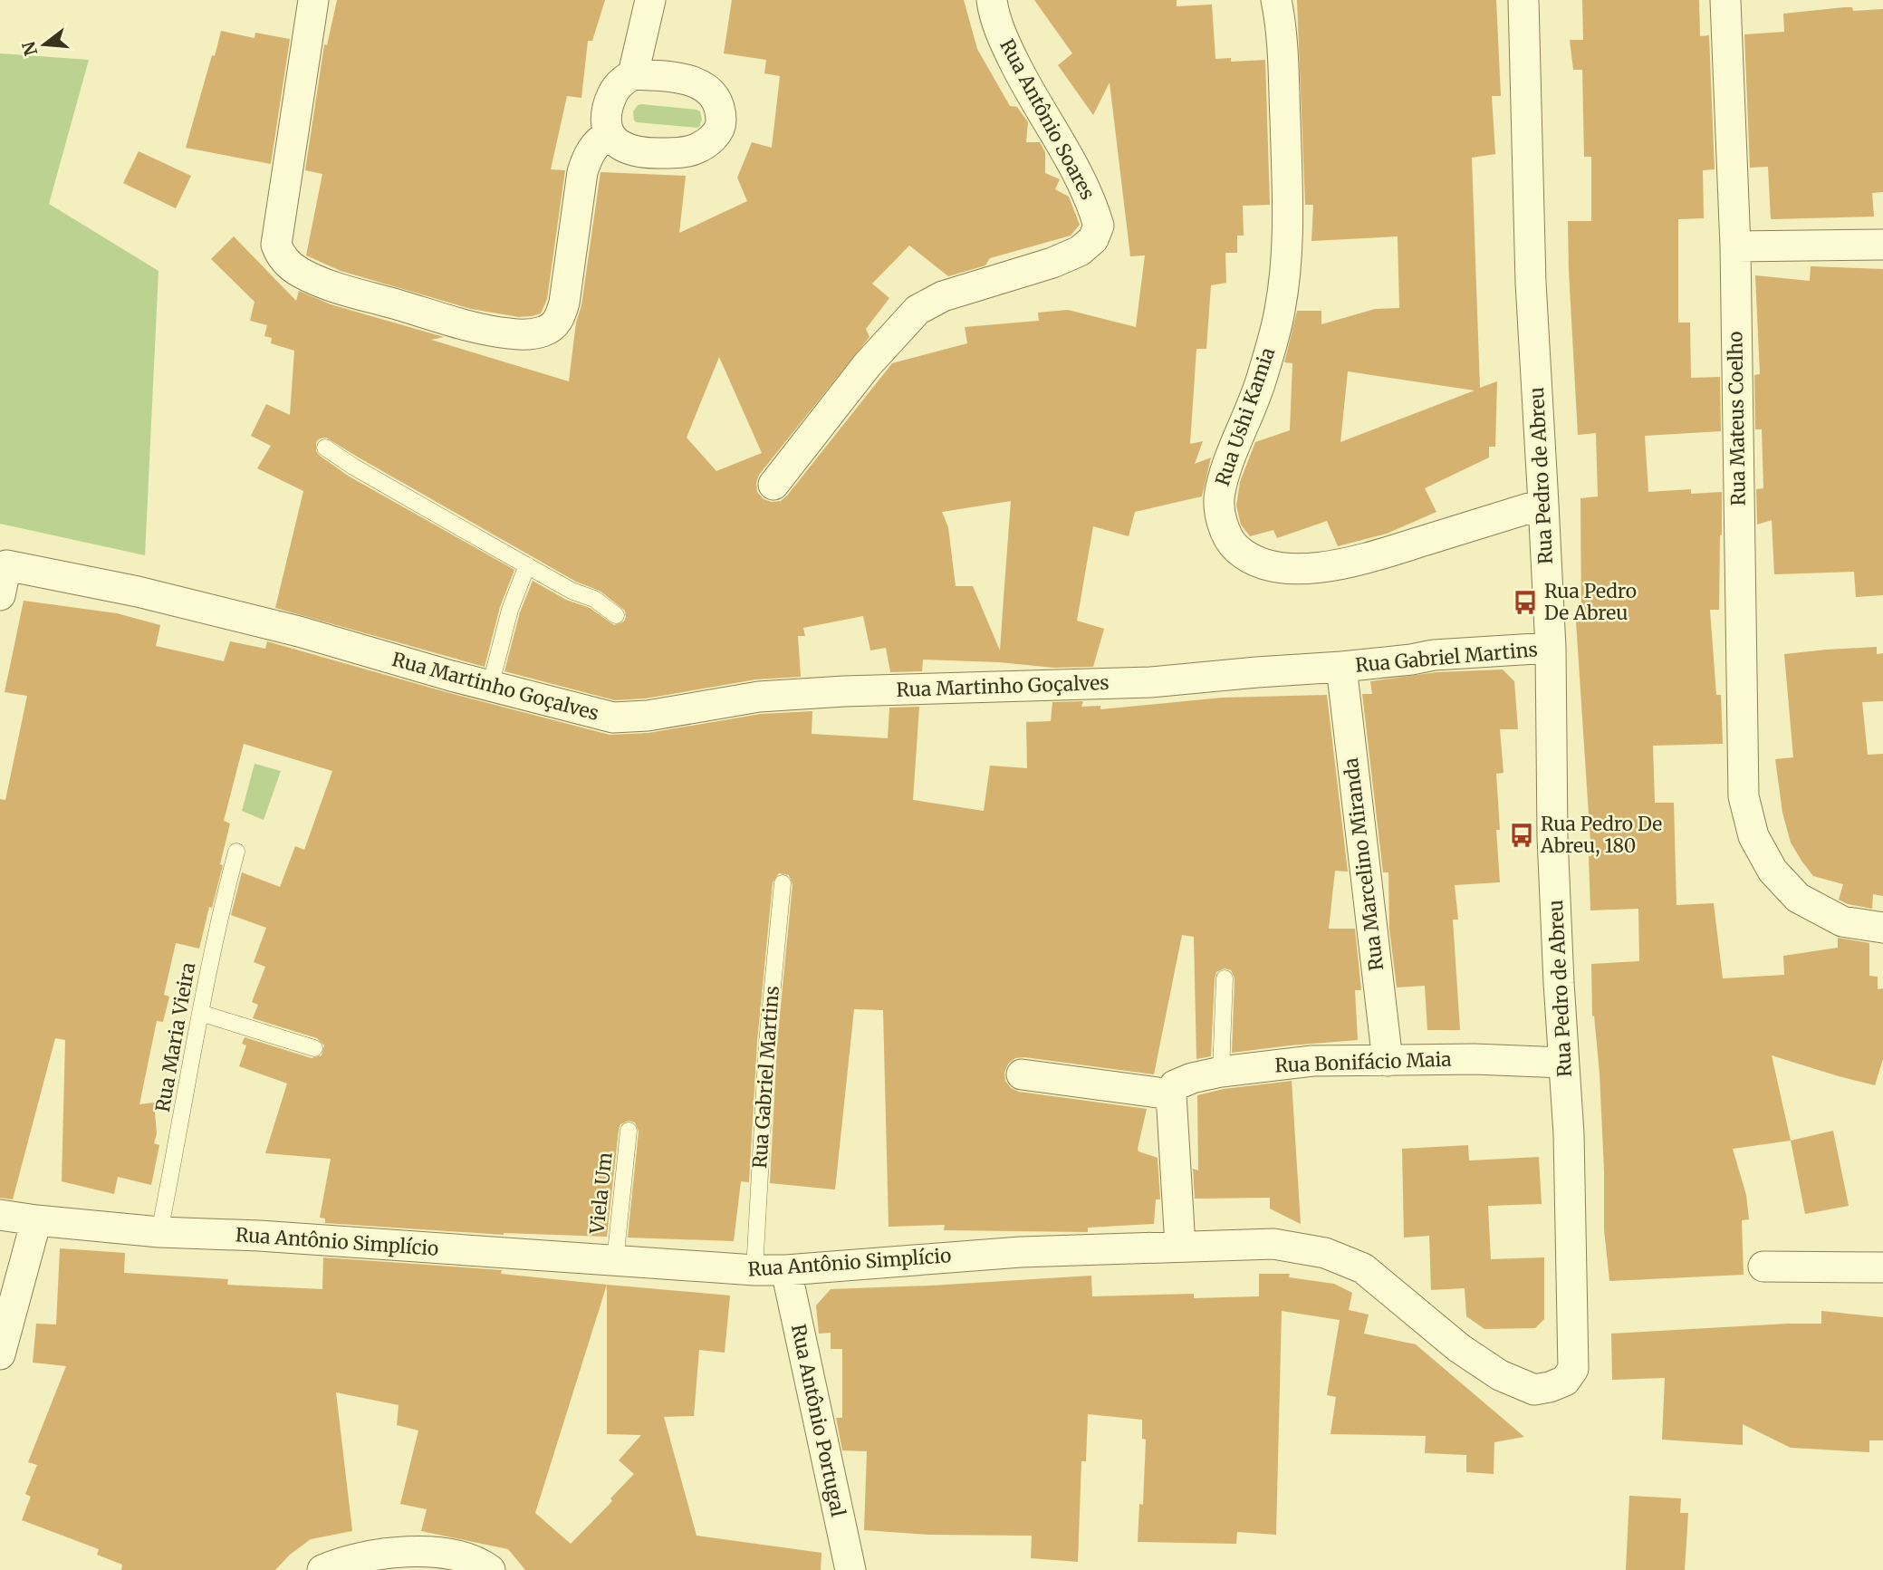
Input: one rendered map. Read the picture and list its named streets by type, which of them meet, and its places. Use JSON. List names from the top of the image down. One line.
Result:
{"streets":{"street":["Rua Antônio Soares","Rua Ushi Kamia","Rua Mateus Coelho","Rua Pedro de Abreu","Rua Gabriel Martins","Rua Martinho Goçalves","Rua Marcelino Miranda","Rua Bonifácio Maia","Rua Antônio Simplício","Rua Antônio Portugal"],"lane":["Rua Maria Vieira","Viela Um"]},"crossings":[["Rua Ushi Kamia","Rua Pedro de Abreu"],["Rua Pedro de Abreu","Rua Gabriel Martins"],["Rua Pedro de Abreu","Rua Bonifácio Maia"],["Rua Pedro de Abreu","Rua Antônio Simplício"],["Rua Gabriel Martins","Rua Martinho Goçalves"],["Rua Gabriel Martins","Rua Marcelino Miranda"],["Rua Gabriel Martins","Rua Antônio Simplício"],["Rua Martinho Goçalves","Rua Marcelino Miranda"],["Rua Marcelino Miranda","Rua Bonifácio Maia"],["Rua Maria Vieira","Rua Antônio Simplício"],["Viela Um","Rua Antônio Simplício"],["Rua Antônio Simplício","Rua Antônio Portugal"]],"places":{"bus stop":["Rua Pedro De Abreu","Rua Pedro De Abreu, 180"]},"north":"left"}
